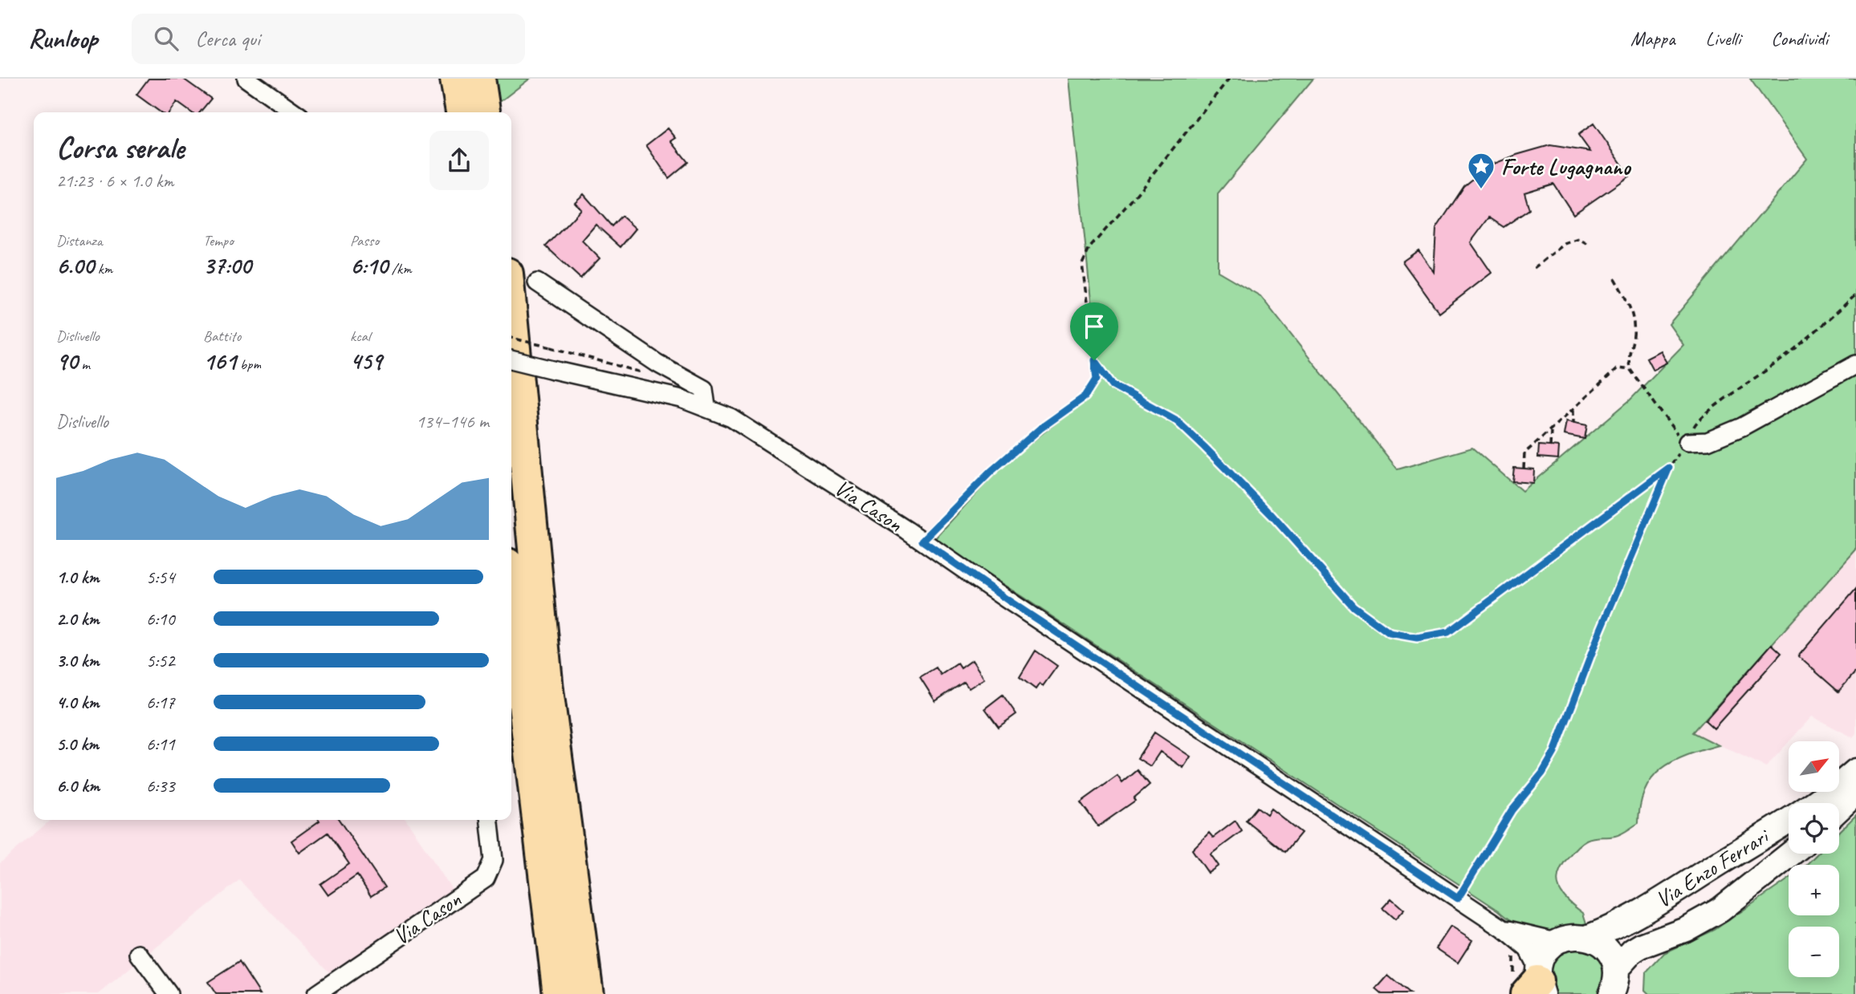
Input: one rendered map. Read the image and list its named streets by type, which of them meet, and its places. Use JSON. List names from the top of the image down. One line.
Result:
{"streets":{"main road":["Via Enzo Ferrari"],"street":["Via Cason"]},"crossings":[["Via Cason","Via Enzo Ferrari"]],"places":{"place":["Forte Lugagnano"]},"north":"top right","page":{"header":"Runloop","search":"Cerca qui","nav":["Mappa","Livelli","Condividi"],"heading":["Corsa serale","21:23 · 6 × 1.0 km"],"stats":[["Distanza","6.00 km"],["Tempo","37:00"],["Passo","6:10 /km"],["Dislivello","90 m"],["Battito","161 bpm"],["kcal","459"]],"chart":["Dislivello","134–146 m"],"list":[{"name":"1.0 km","note":"5:54"},{"name":"2.0 km","note":"6:10"},{"name":"3.0 km","note":"5:52"},{"name":"4.0 km","note":"6:17"},{"name":"5.0 km","note":"6:11"},{"name":"6.0 km","note":"6:33"}],"map_buttons":["+","−"]}}
